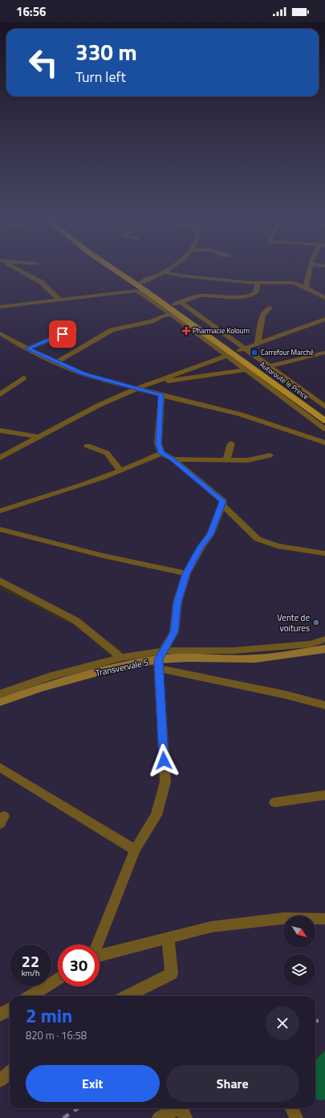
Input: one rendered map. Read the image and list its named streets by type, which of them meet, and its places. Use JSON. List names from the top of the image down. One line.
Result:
{"streets":{"main road":["Autoroute le Prince","Transvervale 5"]},"places":{"health":["Pharmacie Koloum"],"transit":["Carrefour Marché"],"other":["Vente de voitures"]},"north":"bottom right","page":{"status":"16:56","turn":["330 m","Turn left"],"speed":"22 km/h","limit":"30","heading":["2 min","820 m · 16:58"],"buttons":["Exit","Share"]}}
